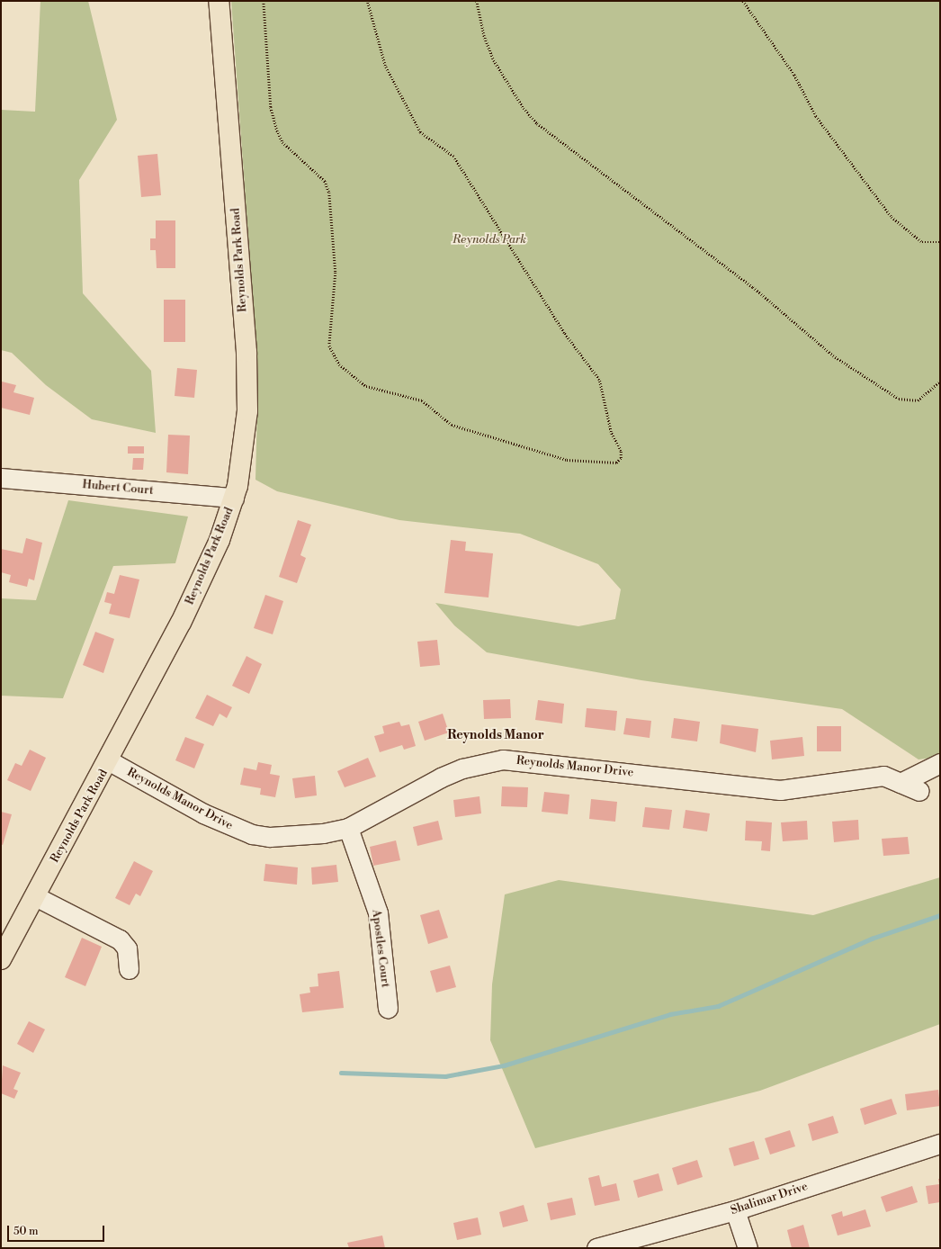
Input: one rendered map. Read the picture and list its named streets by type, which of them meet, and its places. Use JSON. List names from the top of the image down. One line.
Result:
{"streets":{"main road":["Reynolds Park Road"],"street":["Hubert Court","Reynolds Manor Drive","Apostles Court","Shalimar Drive"]},"crossings":[["Reynolds Park Road","Hubert Court"],["Reynolds Park Road","Reynolds Manor Drive"],["Reynolds Manor Drive","Apostles Court"]],"districts":["Reynolds Manor"],"parks":["Reynolds Park"],"scale_bar":"50 m"}
